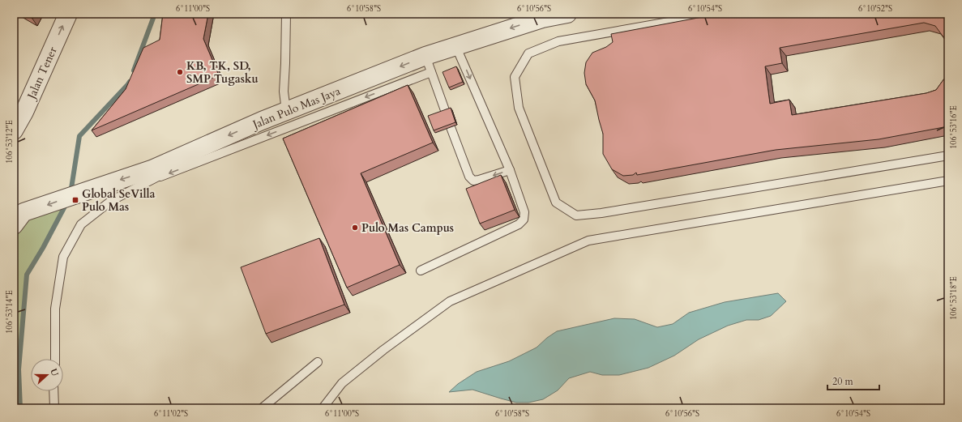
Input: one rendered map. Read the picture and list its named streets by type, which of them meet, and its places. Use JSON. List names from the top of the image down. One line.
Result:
{"streets":{"street":["Jalan Tener","Jalan Pulo Mas Jaya"]},"one_way":["Jalan Tener","Jalan Pulo Mas Jaya"],"places":{"other":["KB, TK, SD, SMP Tugasku","Pulo Mas Campus"],"transit":["Global SeVilla Pulo Mas"]},"scale_bar":"20 m","north":"right","coordinates":["6°11'00\"S","6°10'58\"S","6°10'56\"S","6°10'54\"S","6°10'52\"S","106°53'16\"E","106°53'12\"E","106°53'18\"E","106°53'14\"E","6°11'02\"S"]}
